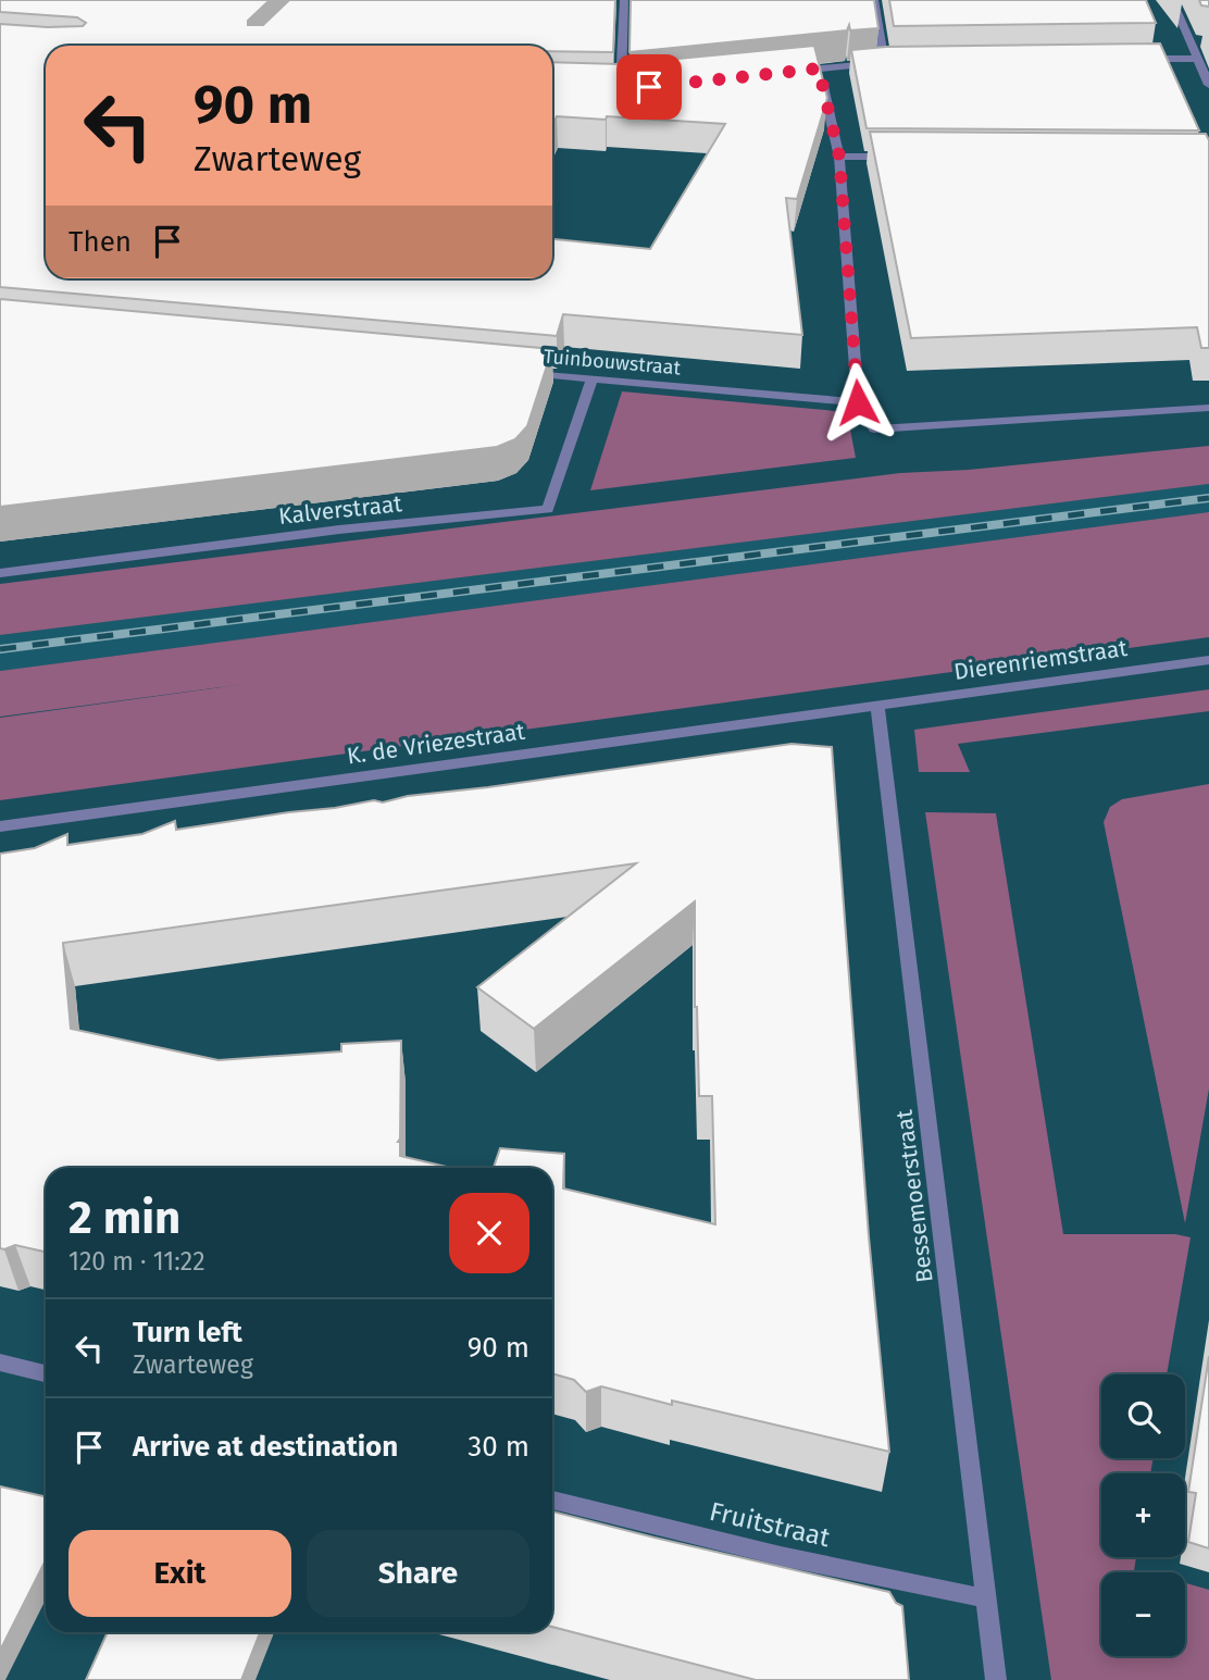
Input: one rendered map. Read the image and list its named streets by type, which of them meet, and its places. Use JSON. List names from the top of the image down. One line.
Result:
{"streets":{"street":["Tuinbouwstraat","Kalverstraat","Dierenriemstraat","K. de Vriezestraat","Bessemoerstraat","Fruitstraat"]},"crossings":[["Tuinbouwstraat","Kalverstraat"],["Dierenriemstraat","K. de Vriezestraat"],["Dierenriemstraat","Bessemoerstraat"],["K. de Vriezestraat","Bessemoerstraat"],["Bessemoerstraat","Fruitstraat"]],"page":{"turn":["90 m","Zwarteweg"],"then":"Then","heading":["2 min","120 m · 11:22"],"list":[{"name":"Turn left","note":"Zwarteweg","value":"90 m"},{"name":"Arrive at destination","value":"30 m"}],"map_buttons":["+","−"],"buttons":["Exit","Share"]}}
